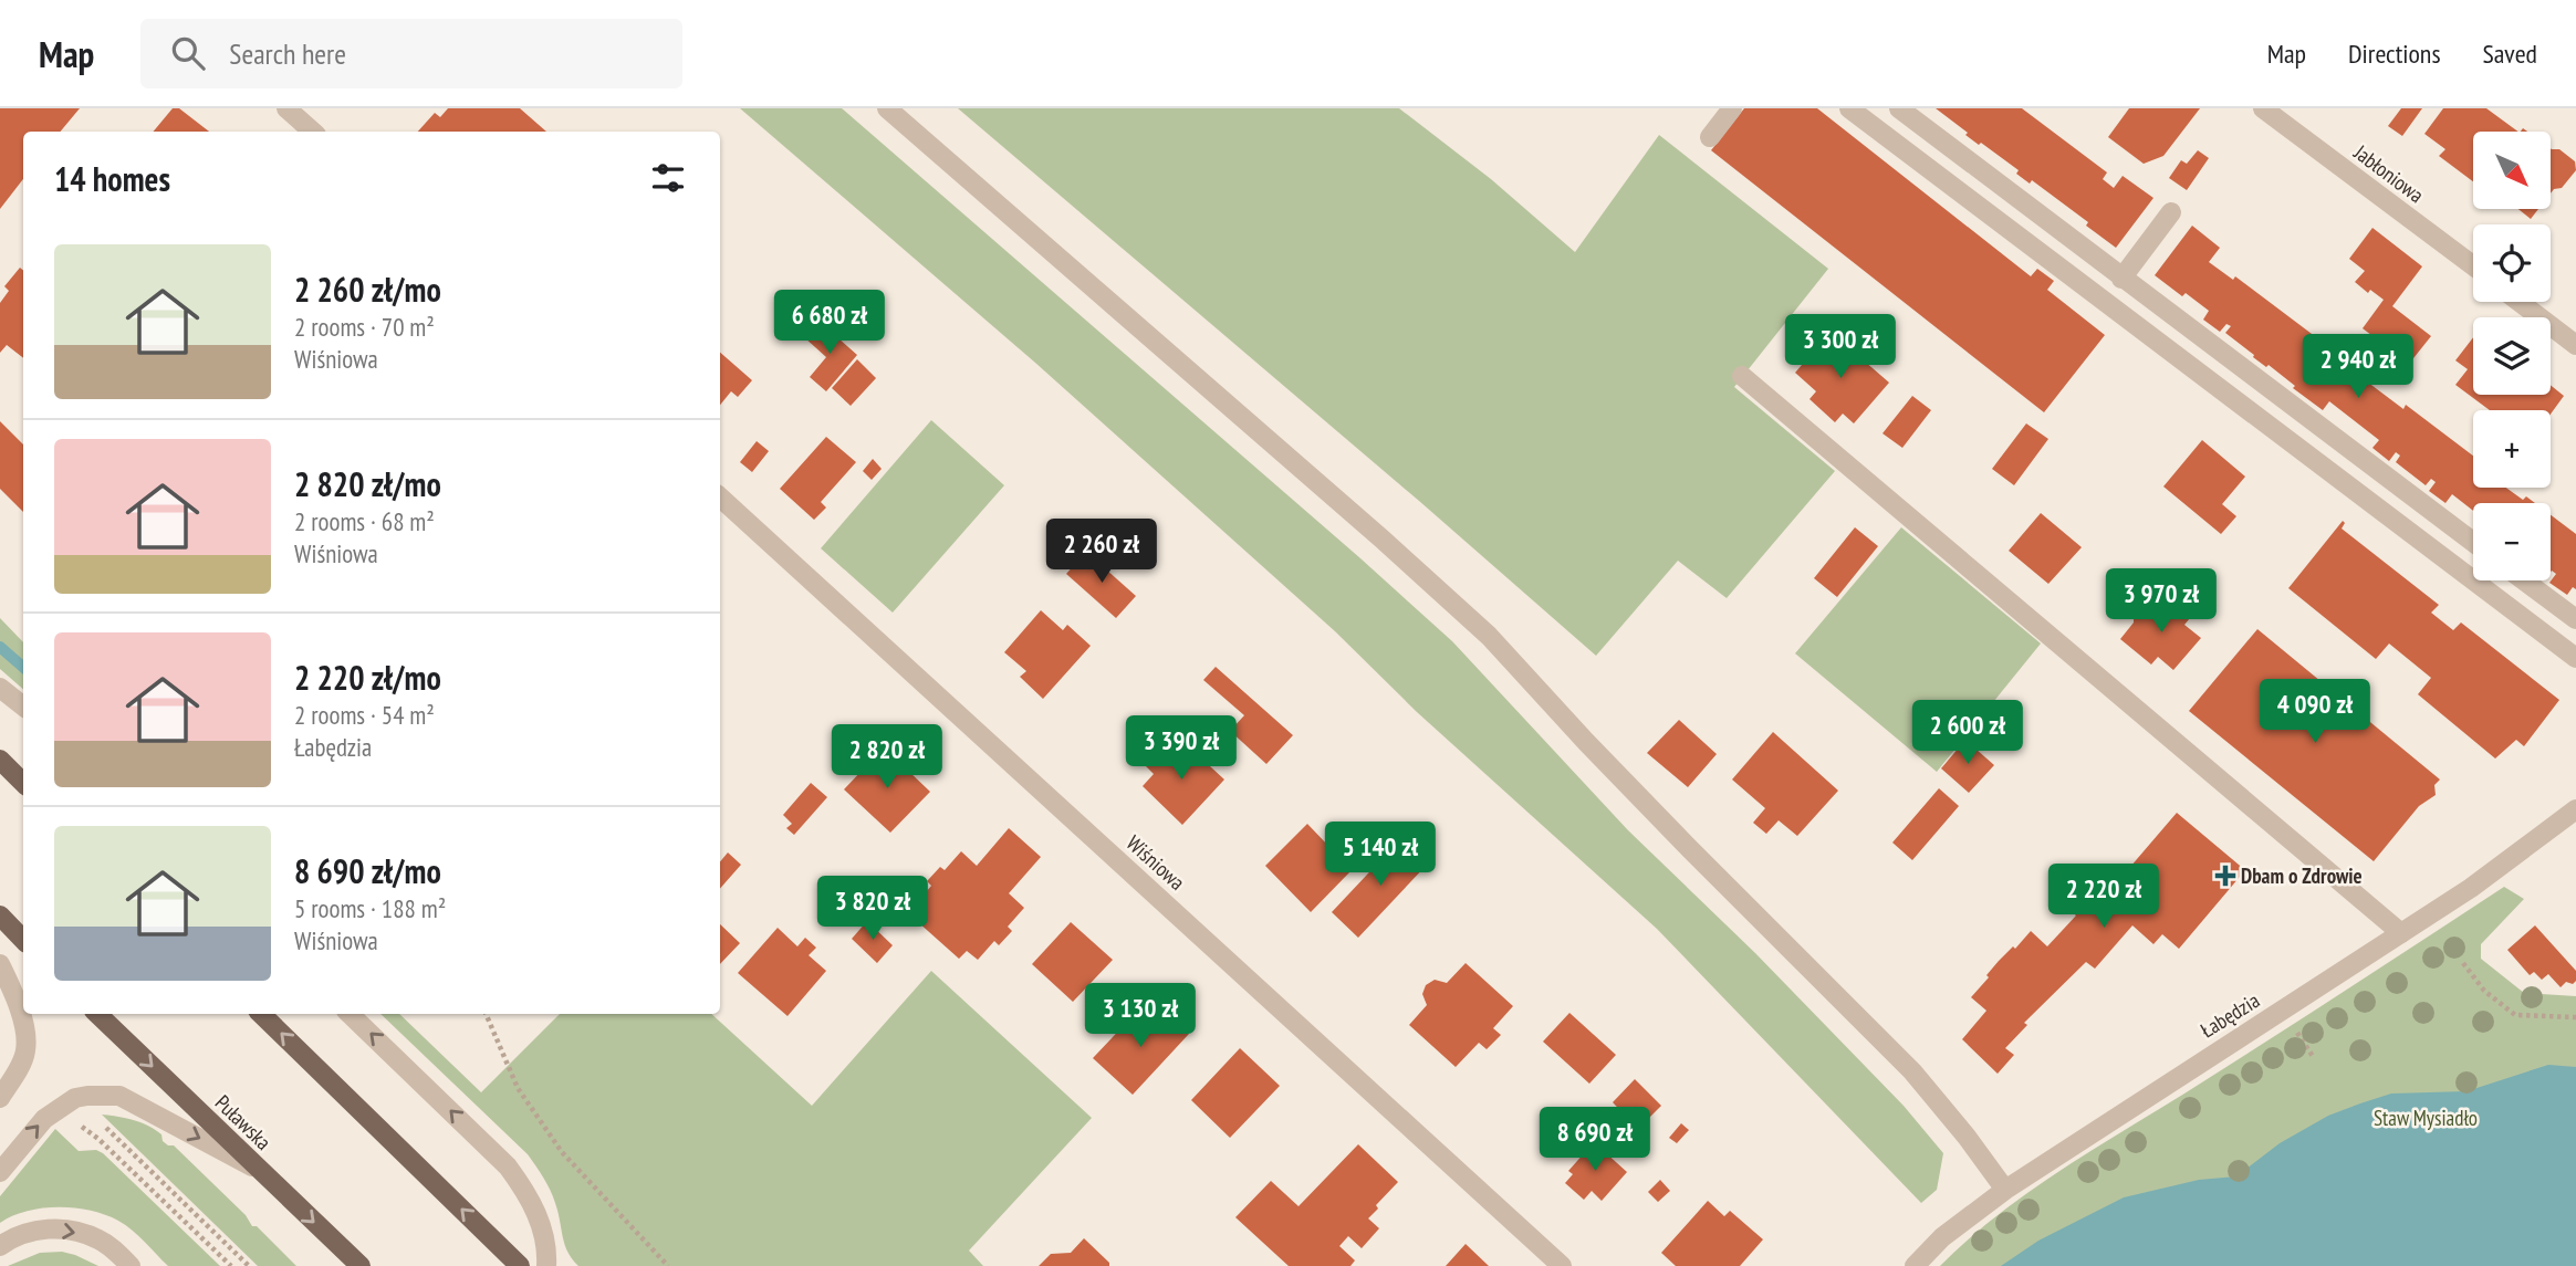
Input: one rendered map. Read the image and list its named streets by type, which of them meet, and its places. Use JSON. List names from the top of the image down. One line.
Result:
{"streets":{"main road":["Puławska"],"street":["Jabłoniowa","Wiśniowa","Łabędzia"]},"parks":["Staw Mysiadło"],"places":{"health":["Dbam o Zdrowie"]},"north":"bottom right","page":{"header":"Map","search":"Search here","nav":["Map","Directions","Saved"],"map_buttons":["+","−"],"heading":"14 homes","list":[{"name":"2 260 zł/mo","note":"2 rooms · 70 m² · Wiśniowa"},{"name":"2 820 zł/mo","note":"2 rooms · 68 m² · Wiśniowa"},{"name":"2 220 zł/mo","note":"2 rooms · 54 m² · Łabędzia"},{"name":"8 690 zł/mo","note":"5 rooms · 188 m² · Wiśniowa"}],"price":["6 680 zł","3 300 zł","2 940 zł","2 260 zł","3 970 zł","4 090 zł","2 600 zł","3 390 zł","2 820 zł","5 140 zł","2 220 zł","3 820 zł","3 130 zł","8 690 zł"]}}
